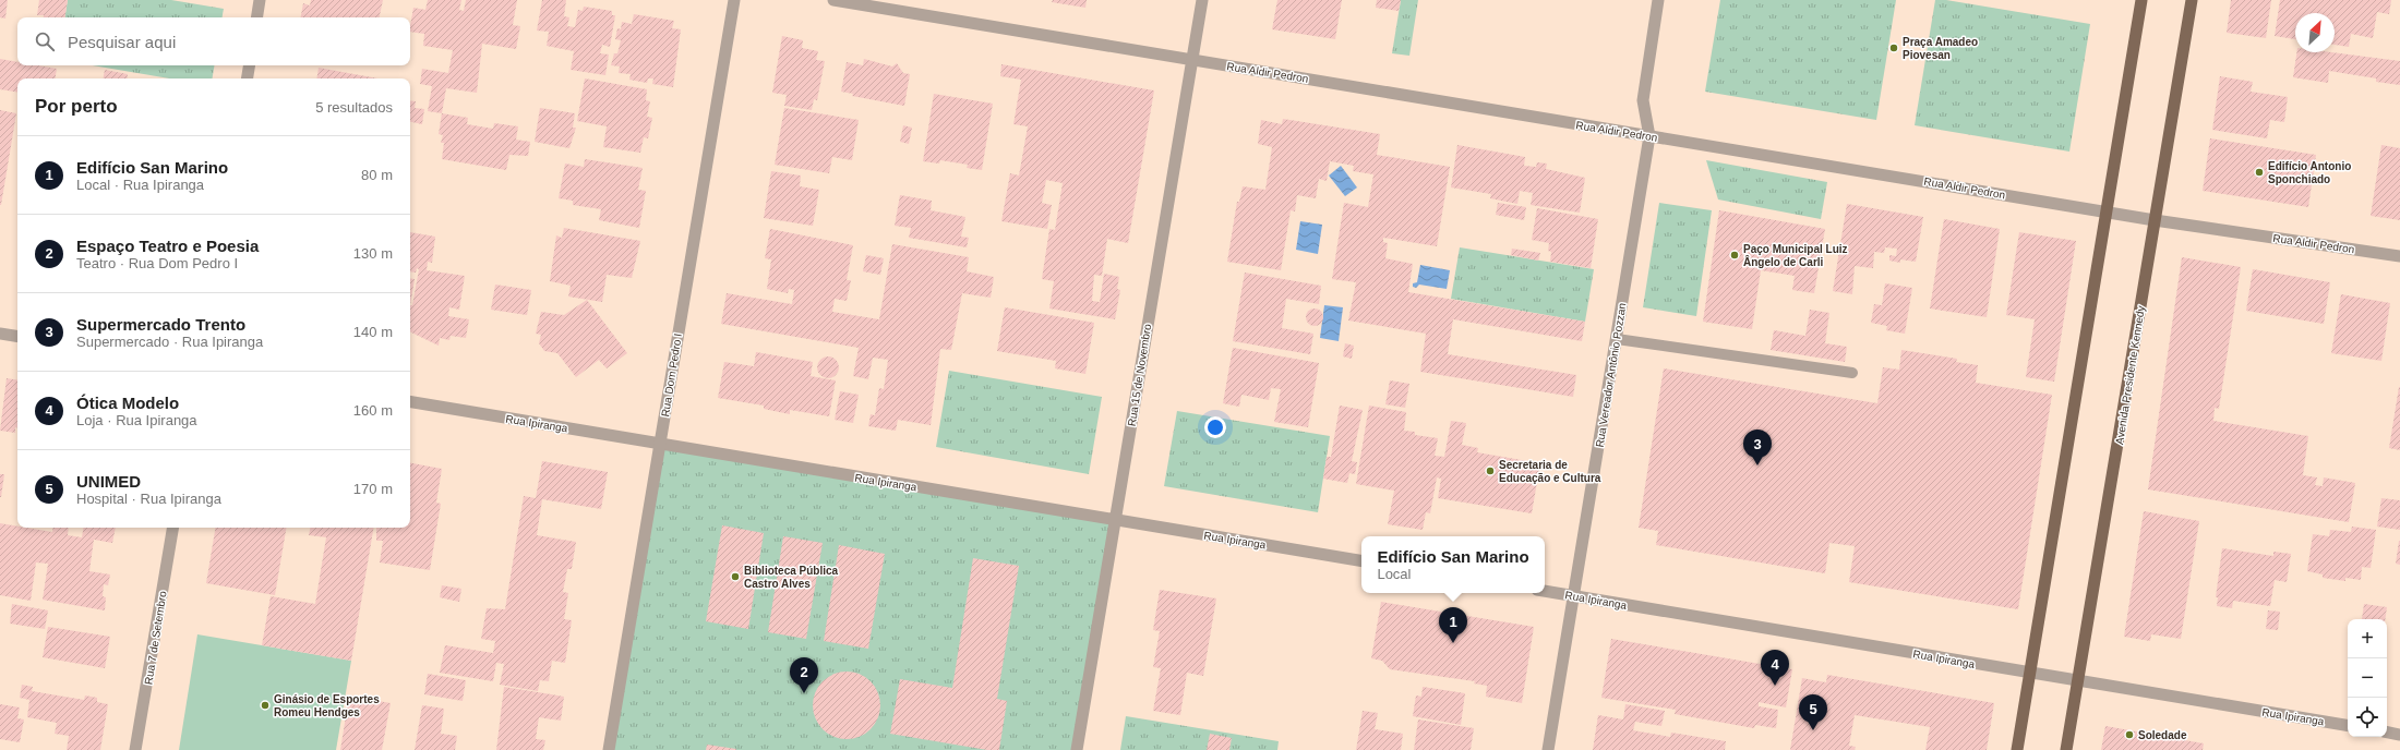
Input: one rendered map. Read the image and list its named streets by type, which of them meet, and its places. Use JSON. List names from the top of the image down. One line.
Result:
{"streets":{"main road":["Avenida Presidente Kennedy"],"street":["Rua Aldir Pedron","Rua Dom Pedro I","Rua 15 de Novembro","Rua Vereador Antônio Pozzan","Rua Ipiranga","Rua 7 de Setembro"]},"crossings":[["Rua Aldir Pedron","Rua 15 de Novembro"],["Rua Aldir Pedron","Rua Vereador Antônio Pozzan"],["Rua Aldir Pedron","Avenida Presidente Kennedy"],["Rua Dom Pedro I","Rua Ipiranga"],["Rua 15 de Novembro","Rua Ipiranga"],["Rua Vereador Antônio Pozzan","Rua Ipiranga"],["Avenida Presidente Kennedy","Rua Ipiranga"]],"places":["Praça Amadeo Piovesan","Edifício Antonio Sponchiado","Paço Municipal Luiz Ângelo de Carli","Secretaria de Educação e Cultura","Biblioteca Pública Castro Alves","Ginásio de Esportes Romeu Hendges","Soledade"],"north":"top right","page":{"search":"Pesquisar aqui","heading":["Por perto","5 resultados"],"list":[{"mark":"1","name":"Edifício San Marino","note":"Local · Rua Ipiranga","value":"80 m"},{"mark":"2","name":"Espaço Teatro e Poesia","note":"Teatro · Rua Dom Pedro I","value":"130 m"},{"mark":"3","name":"Supermercado Trento","note":"Supermercado · Rua Ipiranga","value":"140 m"},{"mark":"4","name":"Ótica Modelo","note":"Loja · Rua Ipiranga","value":"160 m"},{"mark":"5","name":"UNIMED","note":"Hospital · Rua Ipiranga","value":"170 m"}],"pins":["3","1","4","2","5"],"popup":["Edifício San Marino","Local"],"map_buttons":["+","−"]}}
